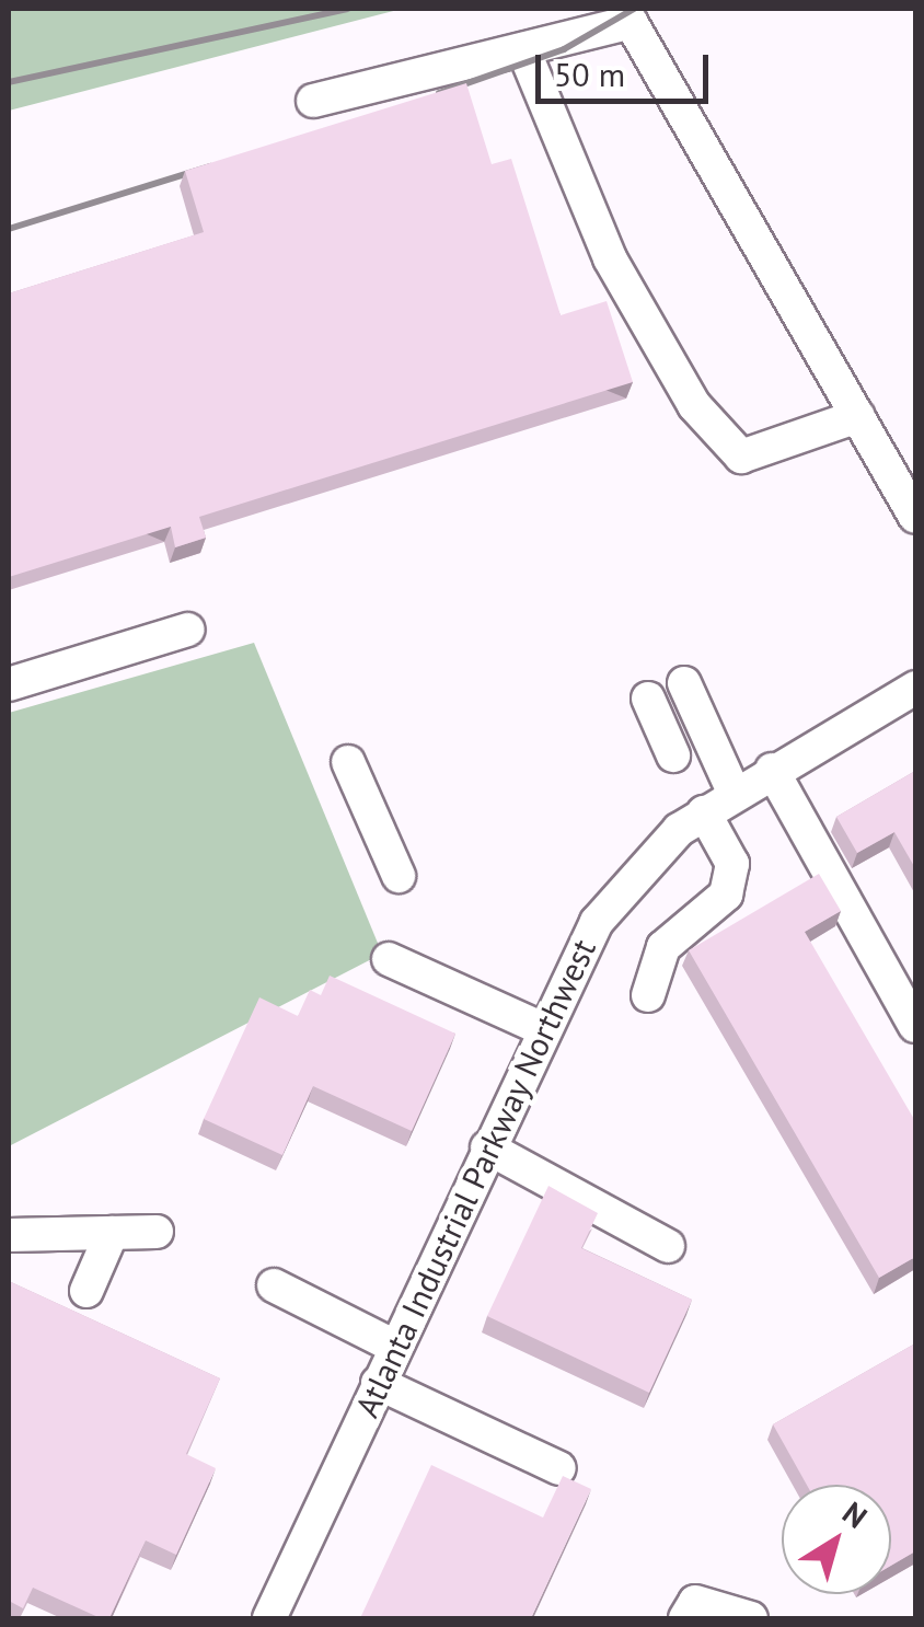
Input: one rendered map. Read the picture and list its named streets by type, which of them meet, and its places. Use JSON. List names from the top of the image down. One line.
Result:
{"streets":{"street":["Atlanta Industrial Parkway Northwest"]},"scale_bar":"50 m","north":"top right"}
